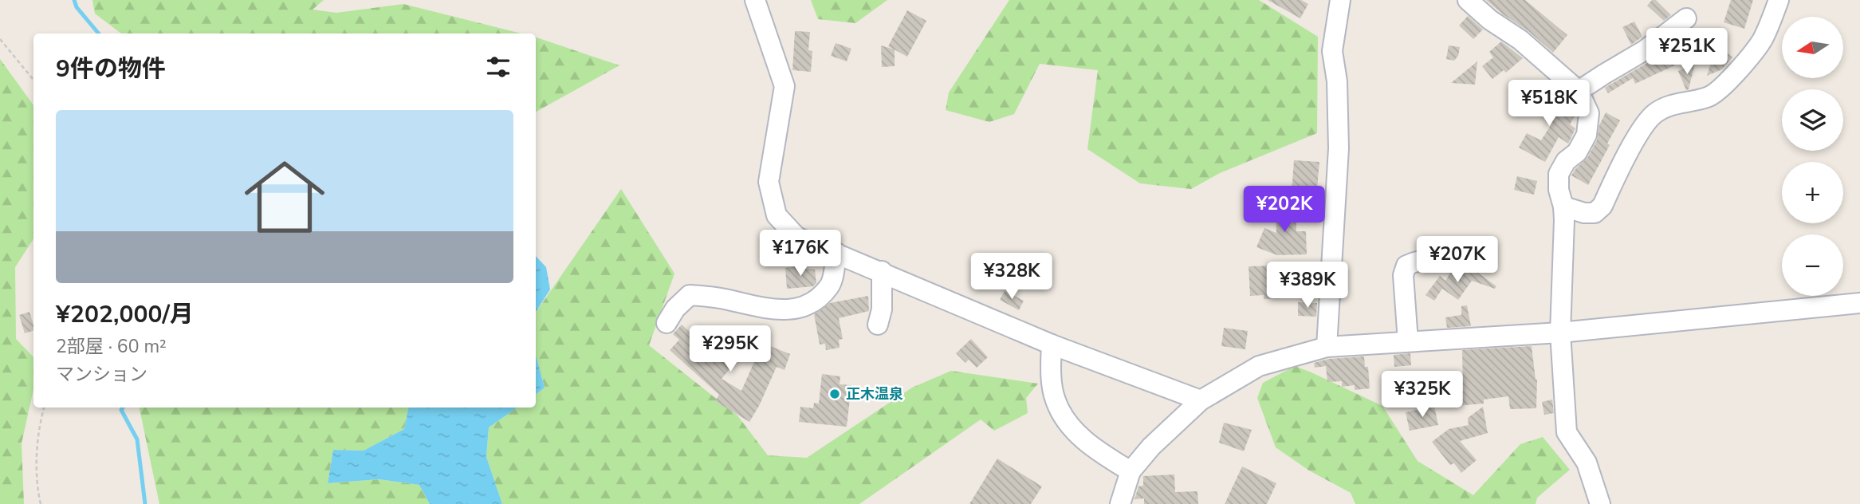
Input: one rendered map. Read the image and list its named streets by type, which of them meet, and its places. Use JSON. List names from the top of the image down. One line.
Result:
{"places":["正木温泉"],"north":"left","page":{"map_buttons":["+","−"],"price":["¥251K","¥518K","¥202K","¥176K","¥207K","¥328K","¥389K","¥295K","¥325K"],"heading":"9件の物件","list":[{"name":"¥202,000/月","note":"2部屋 · 60 m² · マンション"}]}}
